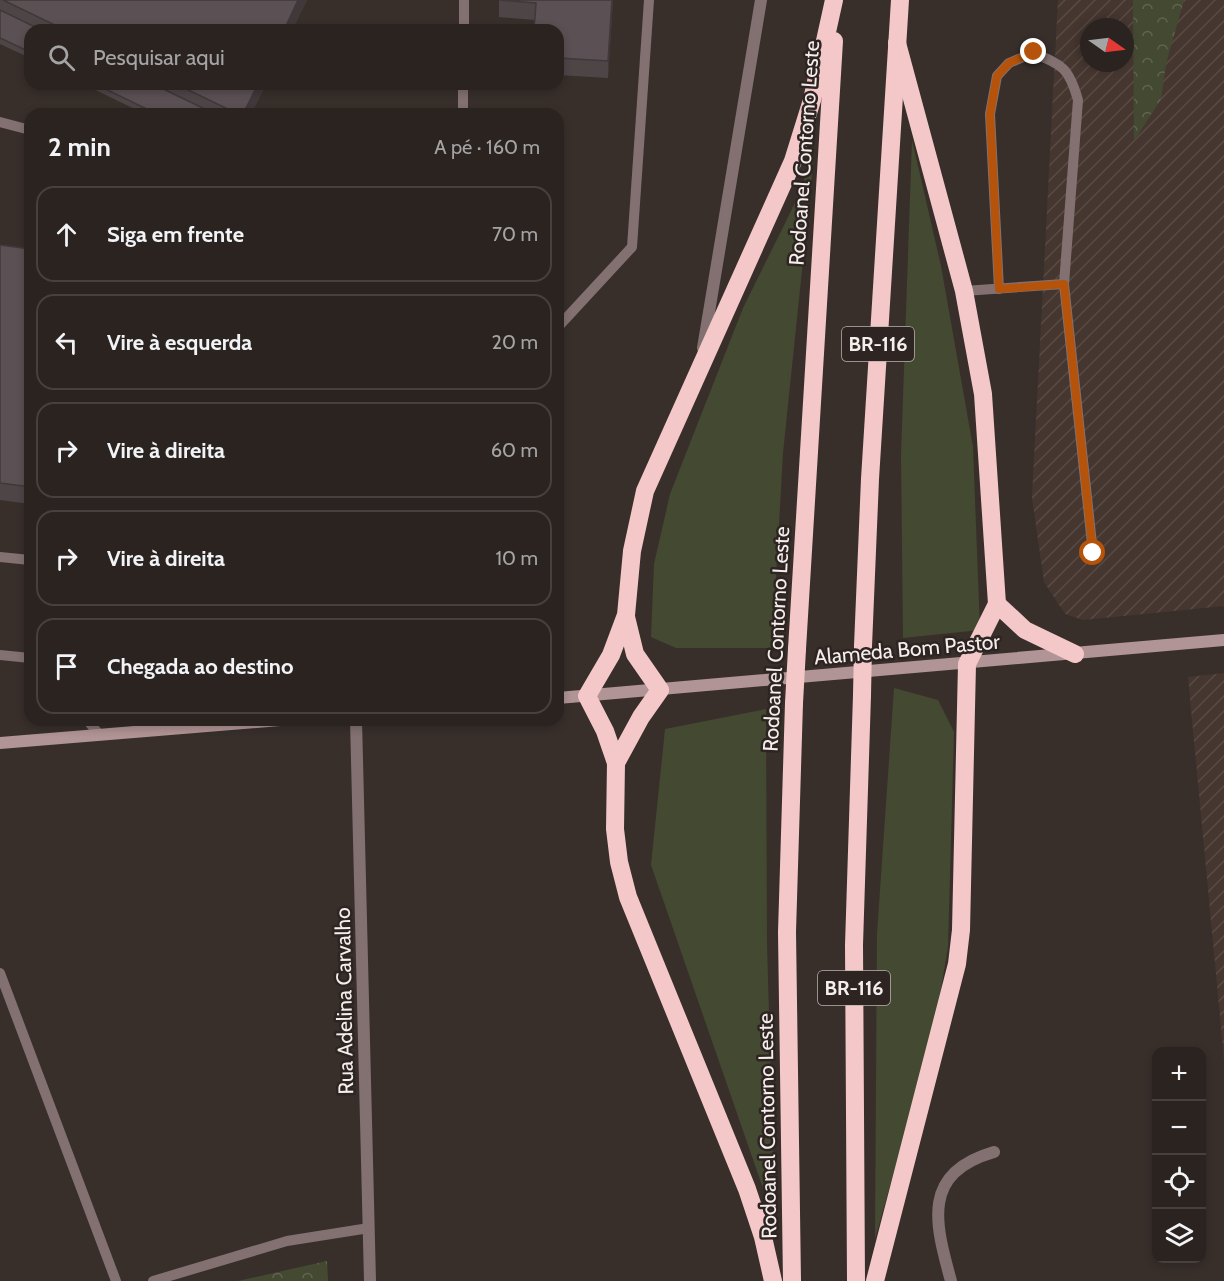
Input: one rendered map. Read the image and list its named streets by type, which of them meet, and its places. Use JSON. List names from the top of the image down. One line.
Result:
{"streets":{"highway":["Rodoanel Contorno Leste","BR-116"],"main road":["Alameda Bom Pastor"],"street":["Rua Adelina Carvalho"]},"north":"right","page":{"search":"Pesquisar aqui","heading":["2 min","A pé · 160 m"],"list":[["Siga em frente","70 m"],["Vire à esquerda","20 m"],["Vire à direita","60 m"],["Vire à direita","10 m"],"Chegada ao destino"],"map_buttons":["+","−"]}}
